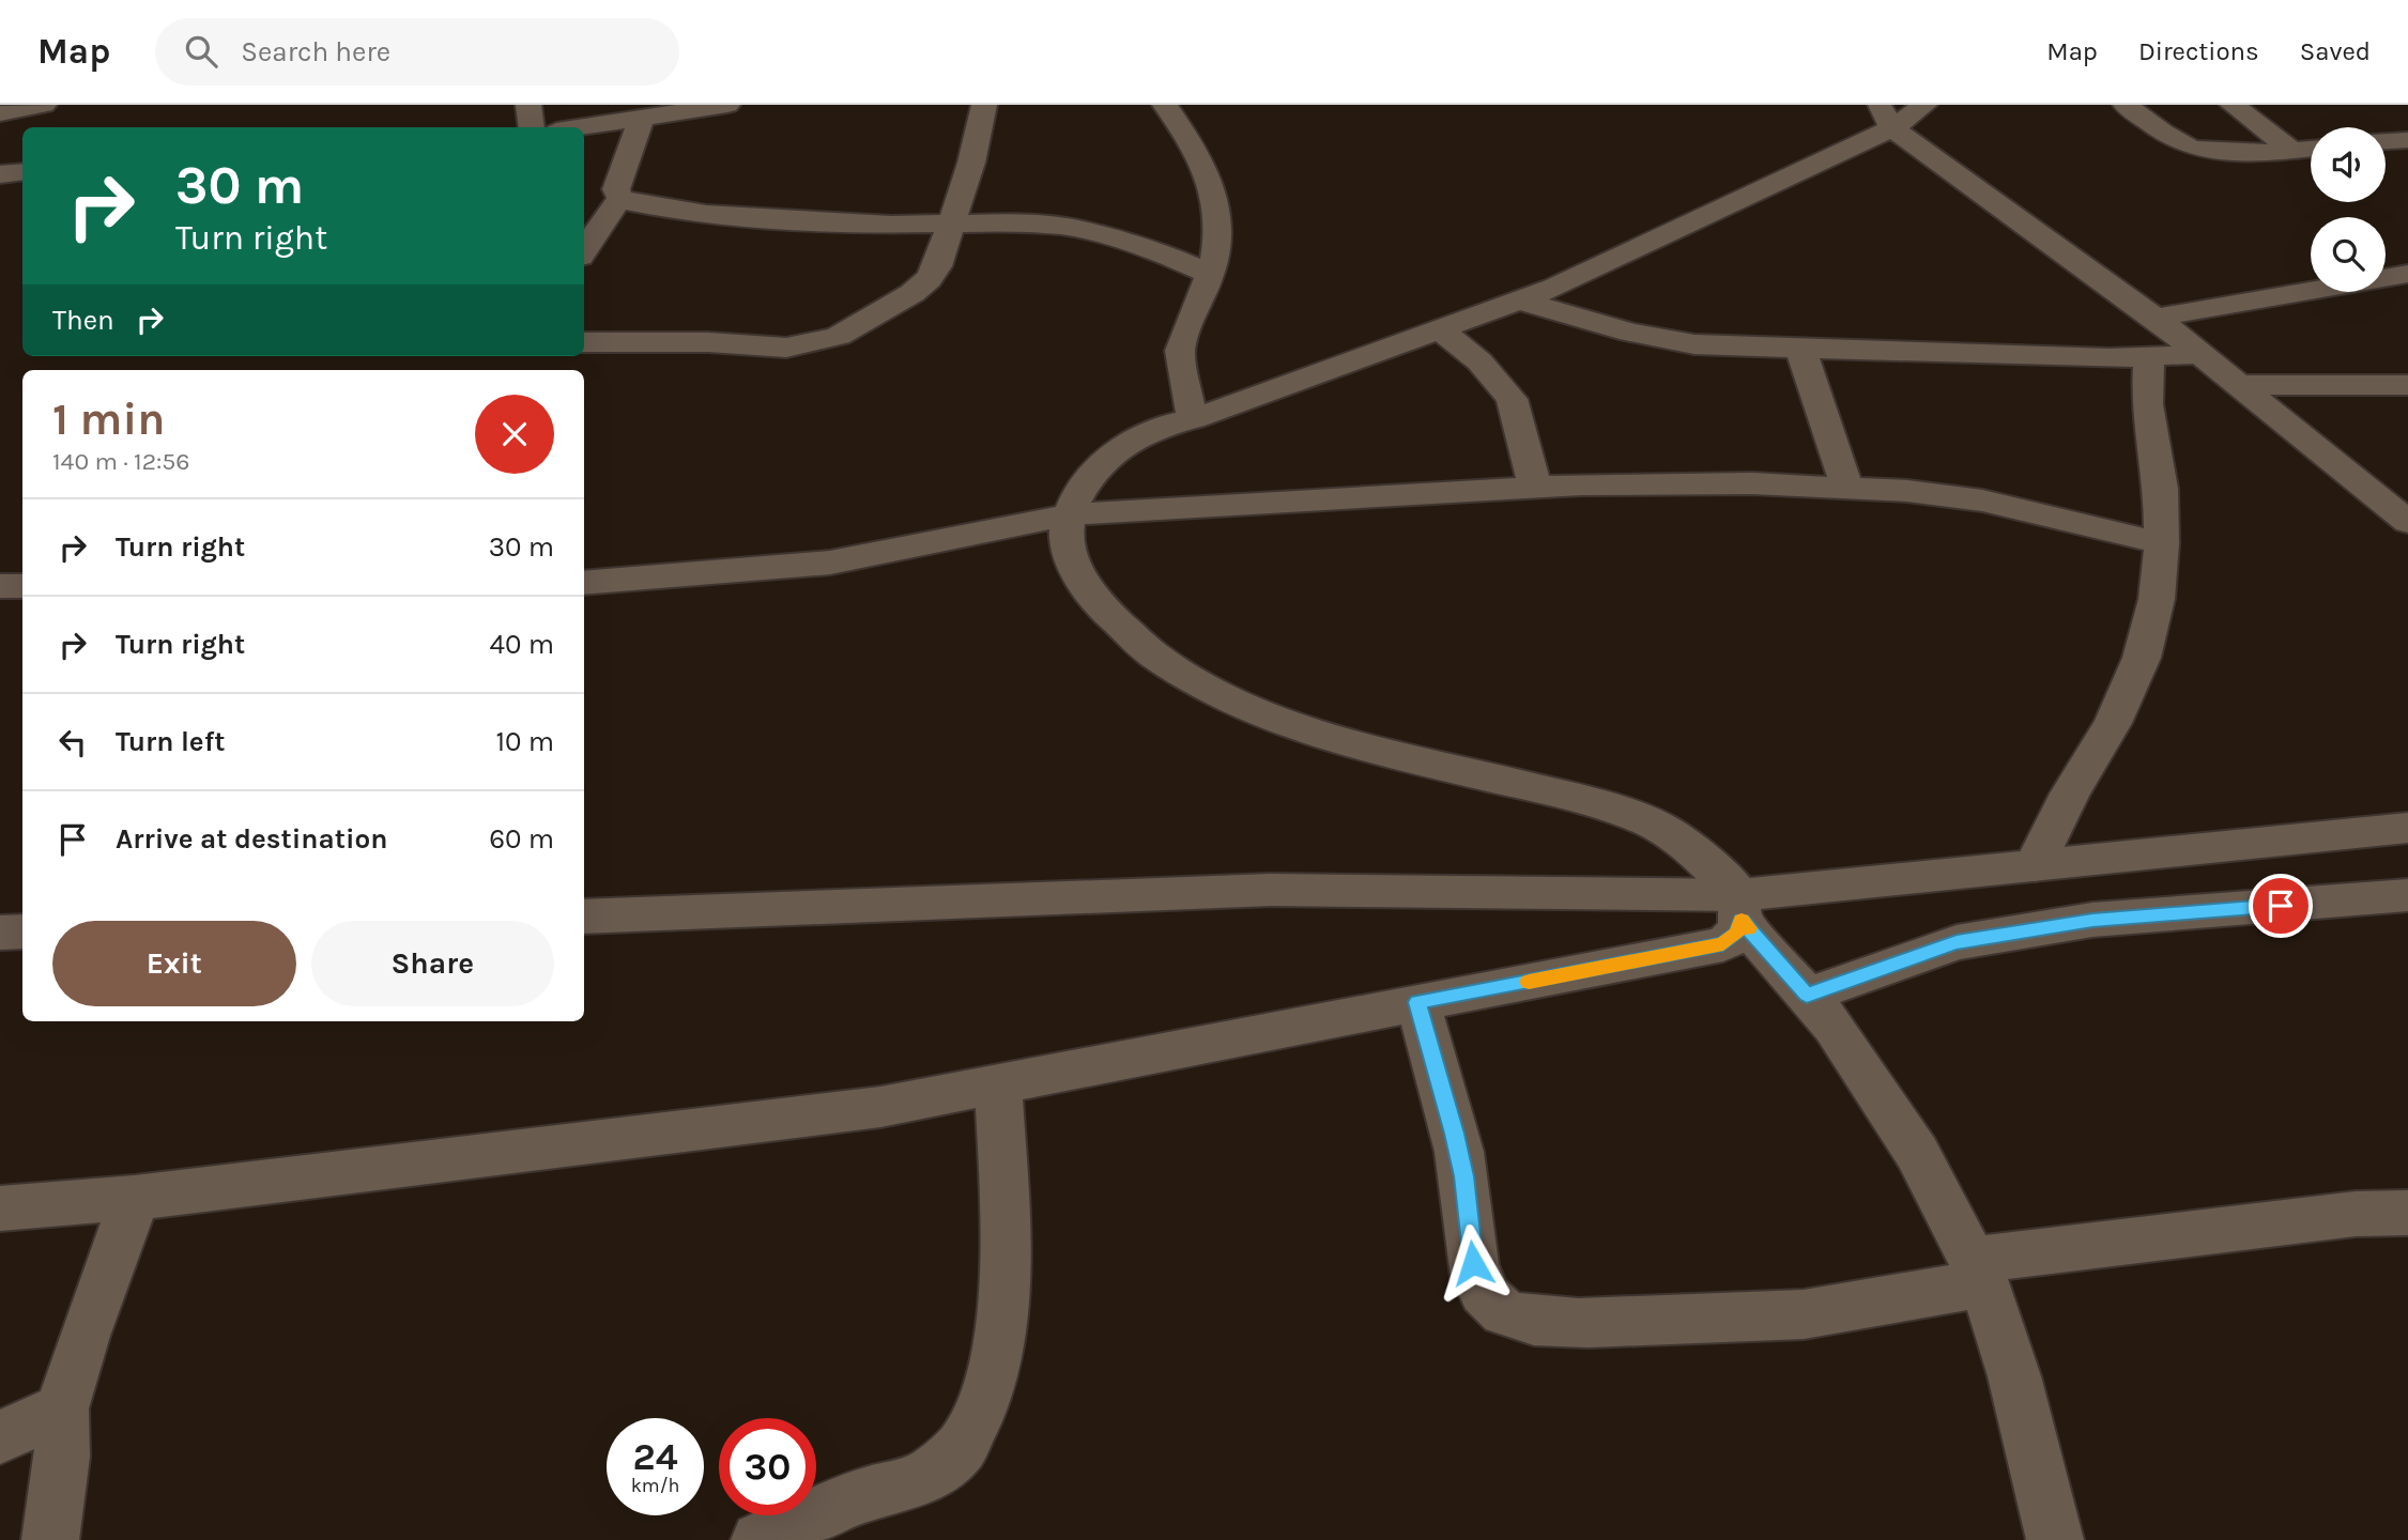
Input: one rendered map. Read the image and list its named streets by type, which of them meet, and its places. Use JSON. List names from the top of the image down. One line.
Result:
{"page":{"header":"Map","search":"Search here","nav":["Map","Directions","Saved"],"turn":["30 m","Turn right"],"then":"Then","heading":["1 min","140 m · 12:56"],"list":[{"name":"Turn right","value":"30 m"},{"name":"Turn right","value":"40 m"},{"name":"Turn left","value":"10 m"},{"name":"Arrive at destination","value":"60 m"}],"buttons":["Exit","Share"],"speed":"24 km/h","limit":"30"}}
